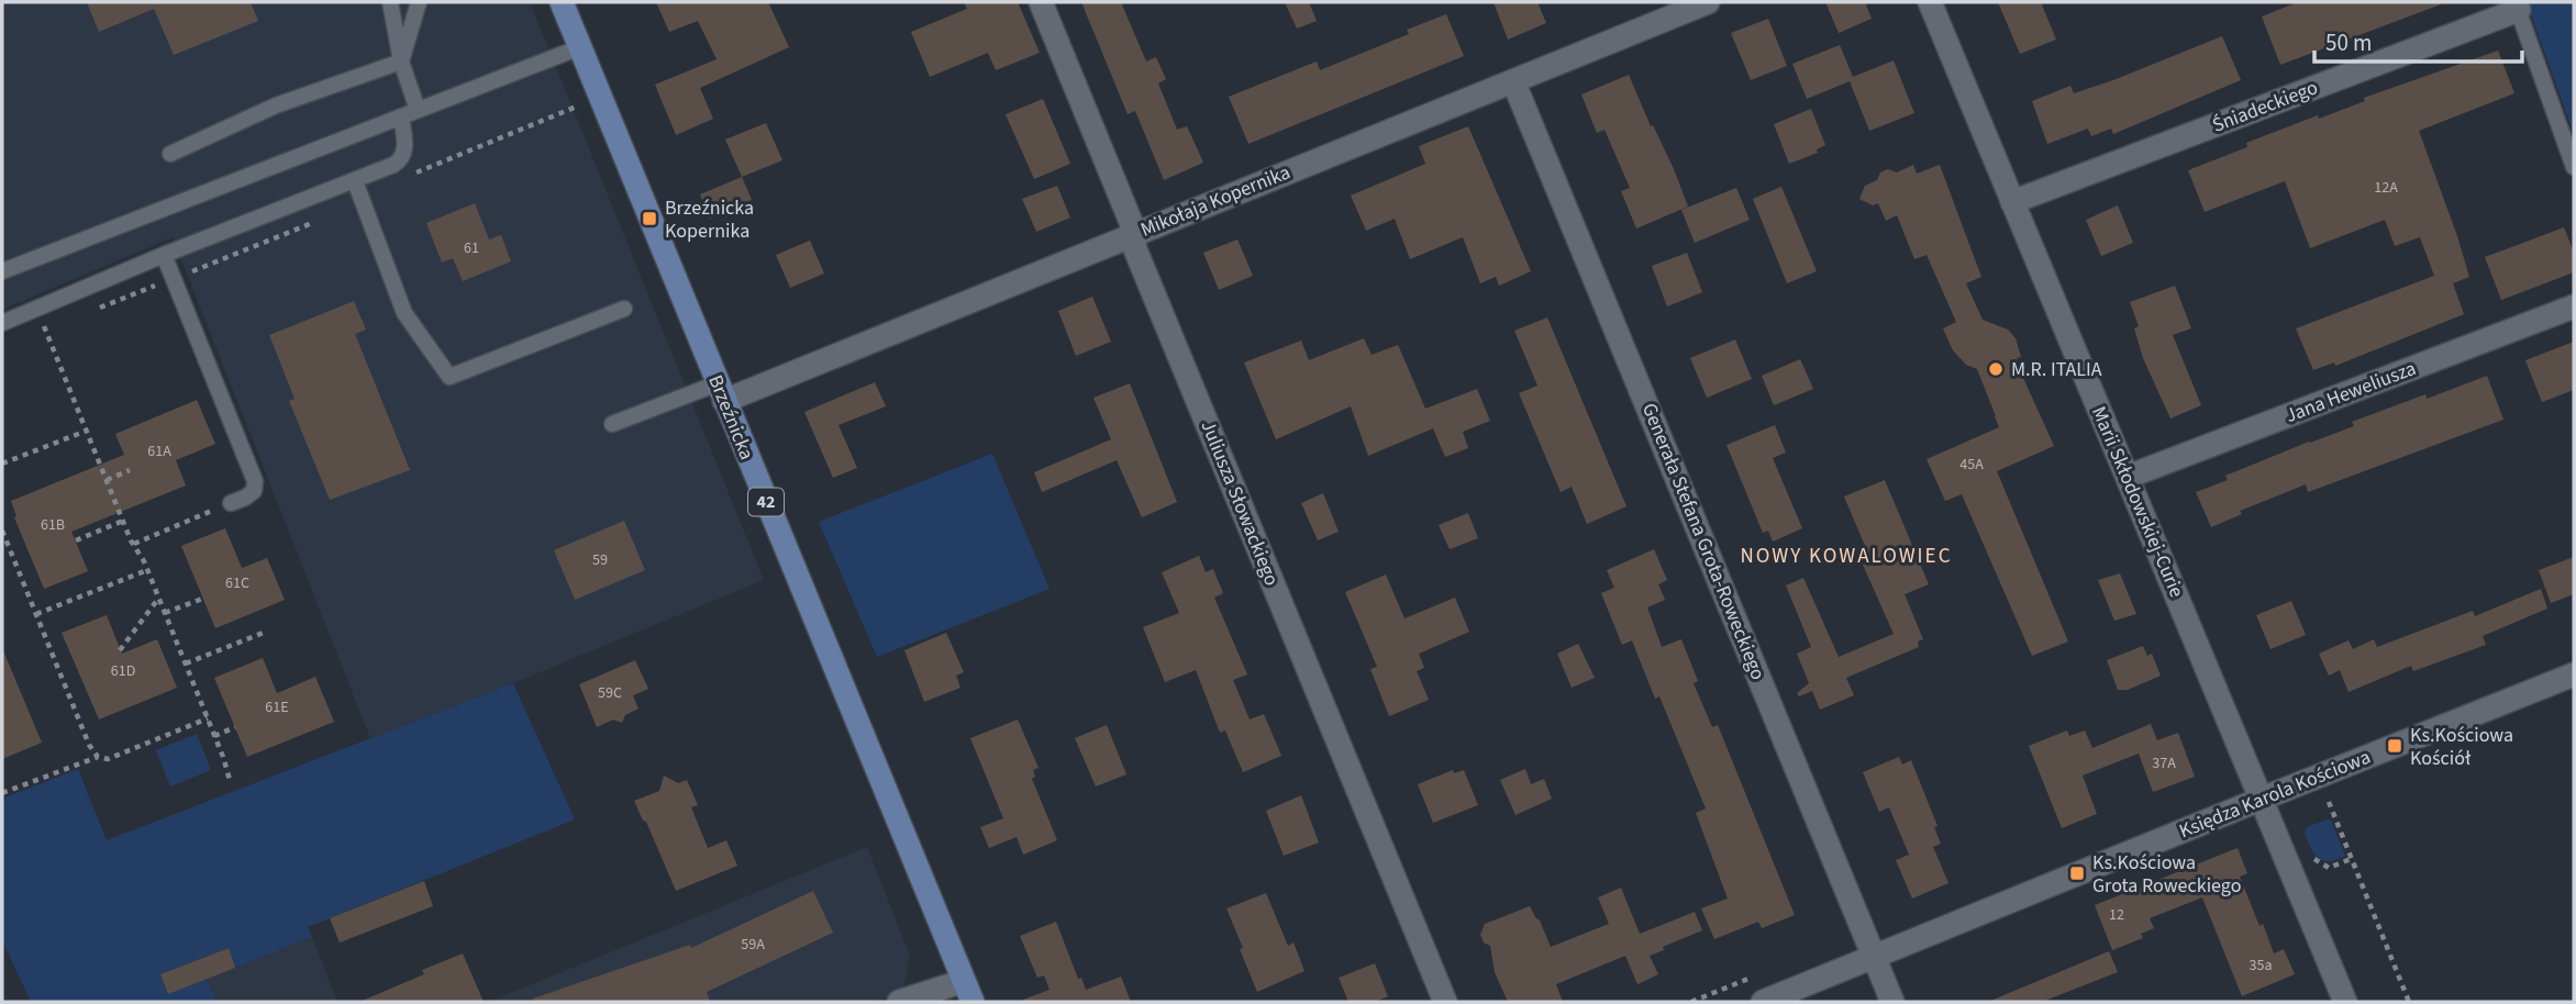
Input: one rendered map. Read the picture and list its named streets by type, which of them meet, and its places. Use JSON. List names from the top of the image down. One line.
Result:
{"streets":{"main road":["Brzeźnicka","42"],"street":["Śniadeckiego","Mikołaja Kopernika","Jana Heweliusza","Marii Skłodowskiej-Curie","Juliusza Słowackiego","Generała Stefana Grota-Roweckiego","Księdza Karola Kościowa"]},"crossings":[["Śniadeckiego","Marii Skłodowskiej-Curie"],["Mikołaja Kopernika","Brzeźnicka"],["Mikołaja Kopernika","Juliusza Słowackiego"],["Mikołaja Kopernika","Generała Stefana Grota-Roweckiego"],["Jana Heweliusza","Marii Skłodowskiej-Curie"],["Marii Skłodowskiej-Curie","Księdza Karola Kościowa"],["Generała Stefana Grota-Roweckiego","Księdza Karola Kościowa"]],"districts":["NOWY KOWALOWIEC"],"places":{"transit":["Brzeźnicka Kopernika","Ks.Kościowa Kościół","Ks.Kościowa Grota Roweckiego"],"other":["M.R. ITALIA"]},"house_numbers":["12A","61","61A","45A","61B","59","61C","61D","59C","61E","37A","12","59A","35a"],"scale_bar":"50 m"}
